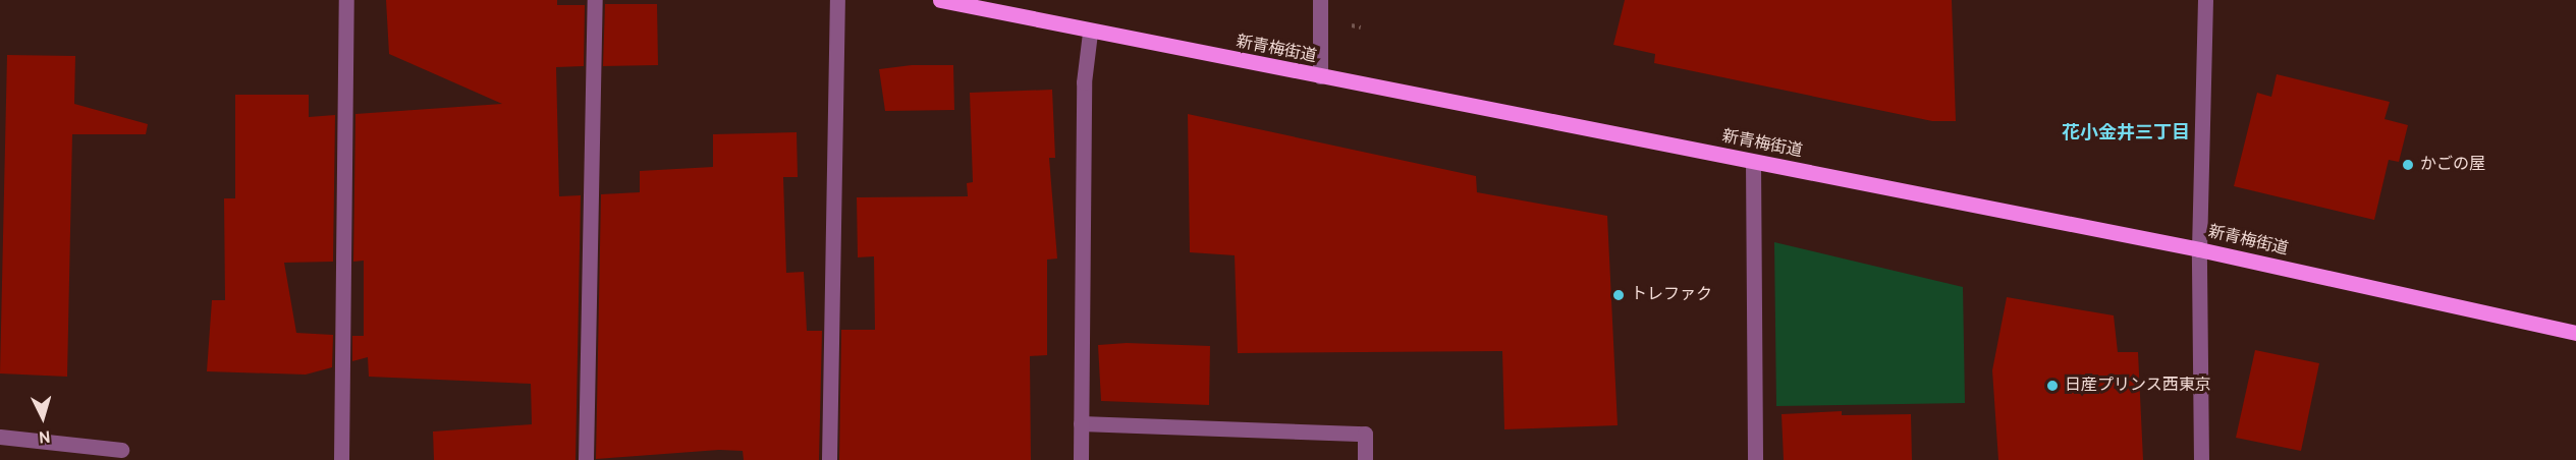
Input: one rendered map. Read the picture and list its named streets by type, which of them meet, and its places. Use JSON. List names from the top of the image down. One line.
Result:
{"streets":{"main road":["新青梅街道"]},"districts":["花小金井三丁目"],"places":["かごの屋","トレファク","日産プリンス西東京"],"north":"bottom"}
